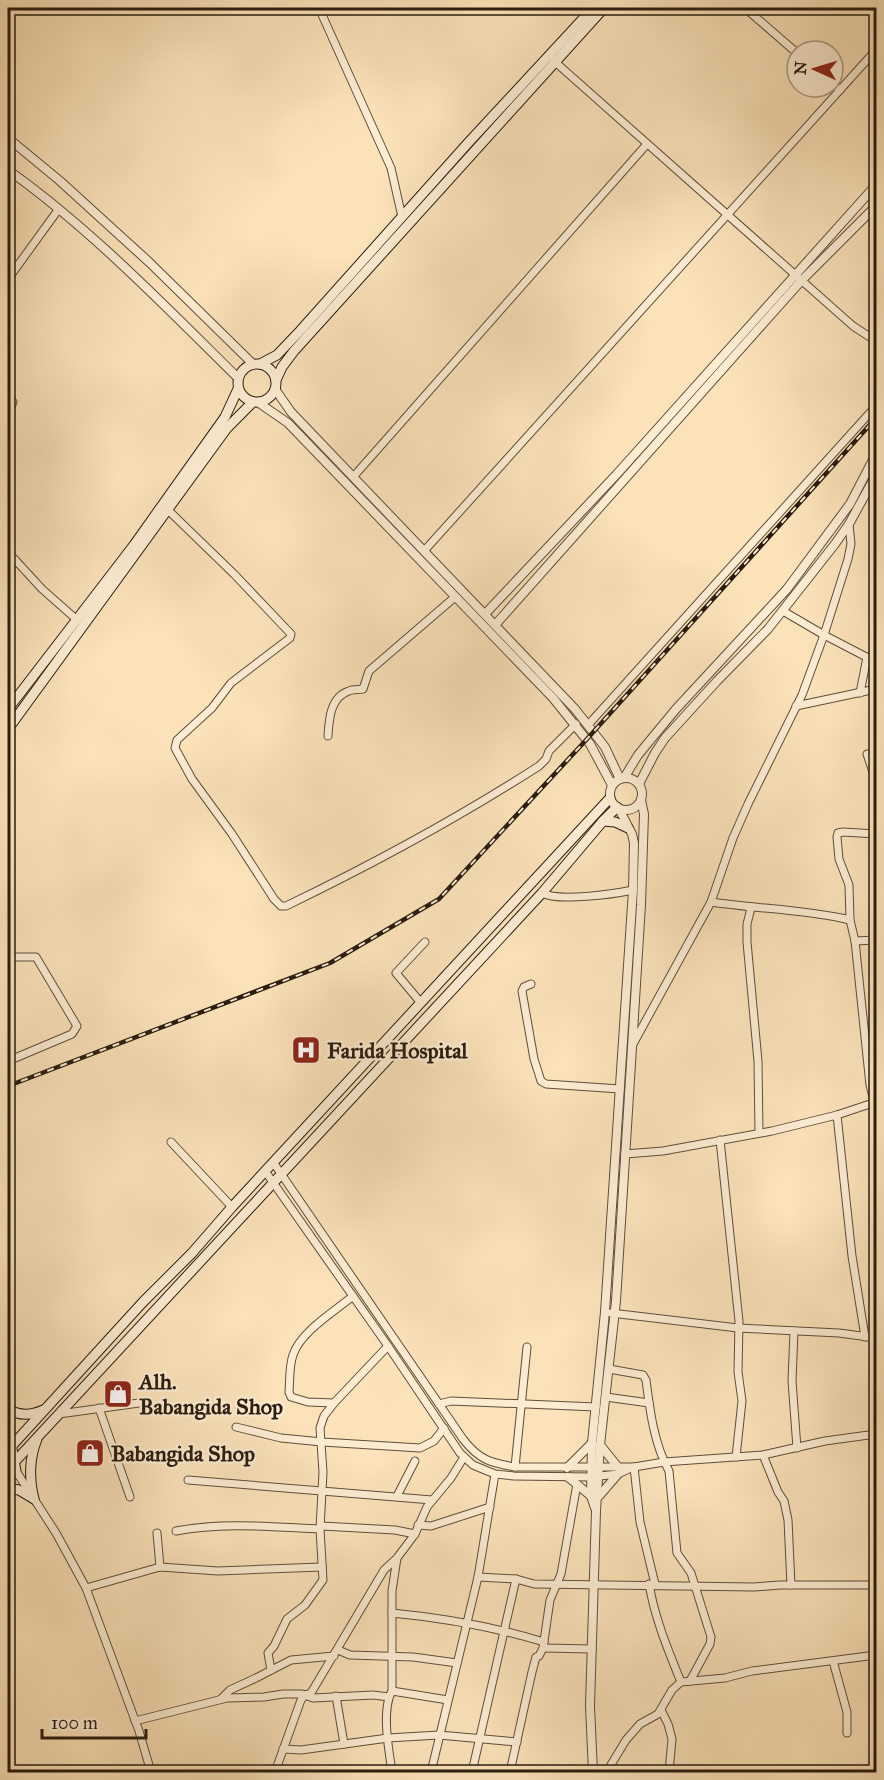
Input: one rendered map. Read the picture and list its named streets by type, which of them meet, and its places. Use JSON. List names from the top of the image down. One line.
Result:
{"places":{"hospital":["Farida Hospital"],"shop":["Alh. Babangida Shop","Babangida Shop"]},"scale_bar":"100 m","north":"left"}
